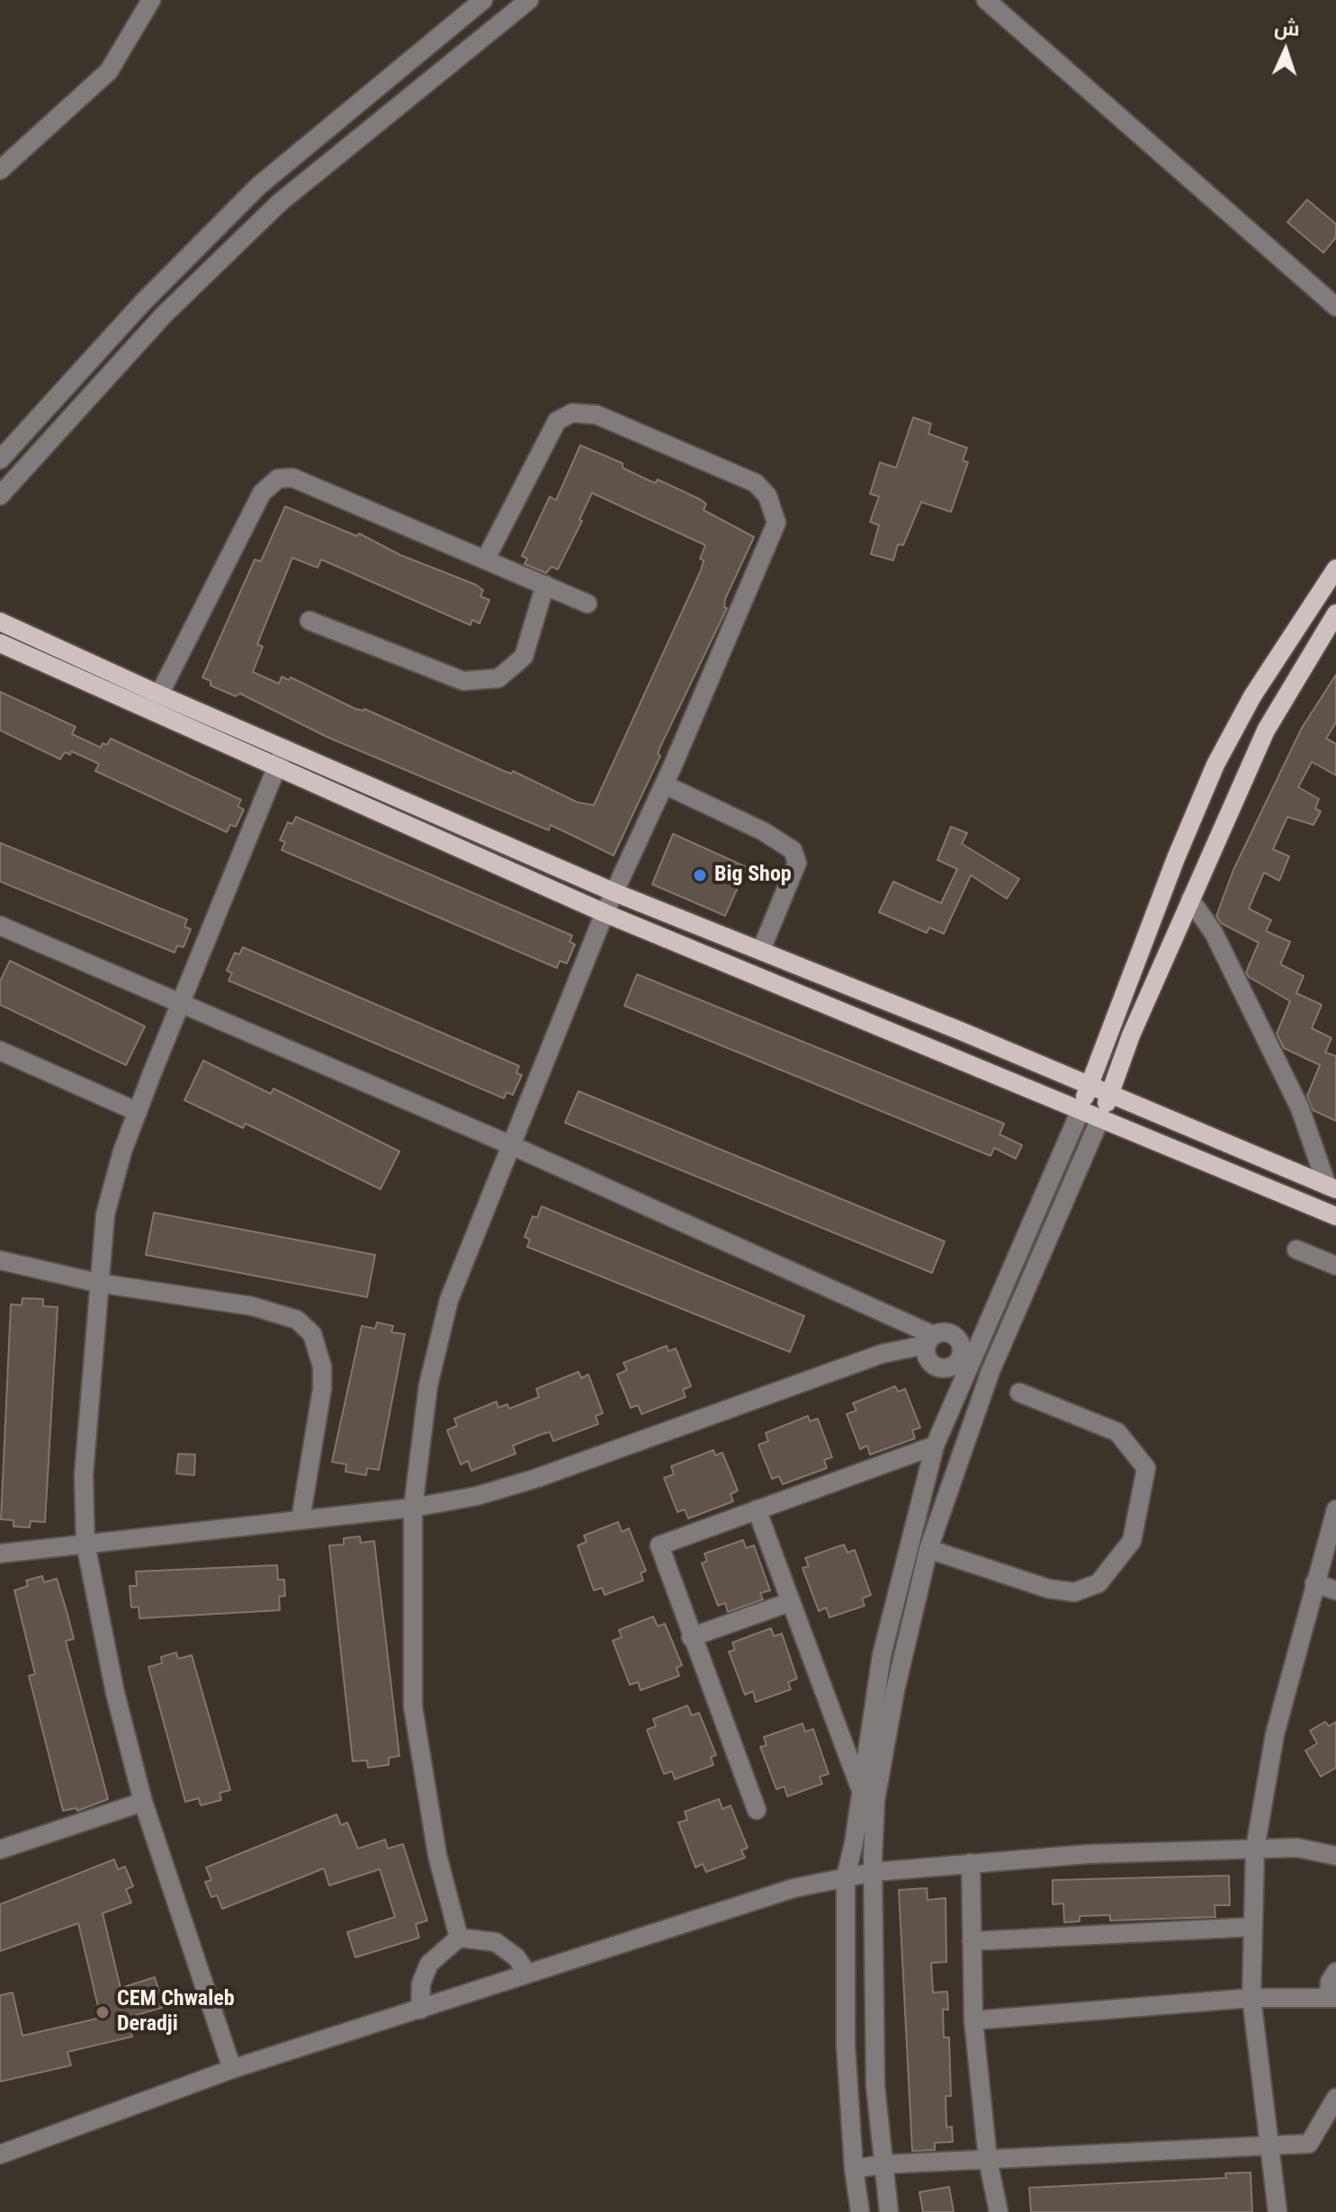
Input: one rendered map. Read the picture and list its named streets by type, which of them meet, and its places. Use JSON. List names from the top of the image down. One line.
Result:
{"places":["Big Shop","CEM Chwaleb Deradji"],"north":"top"}
